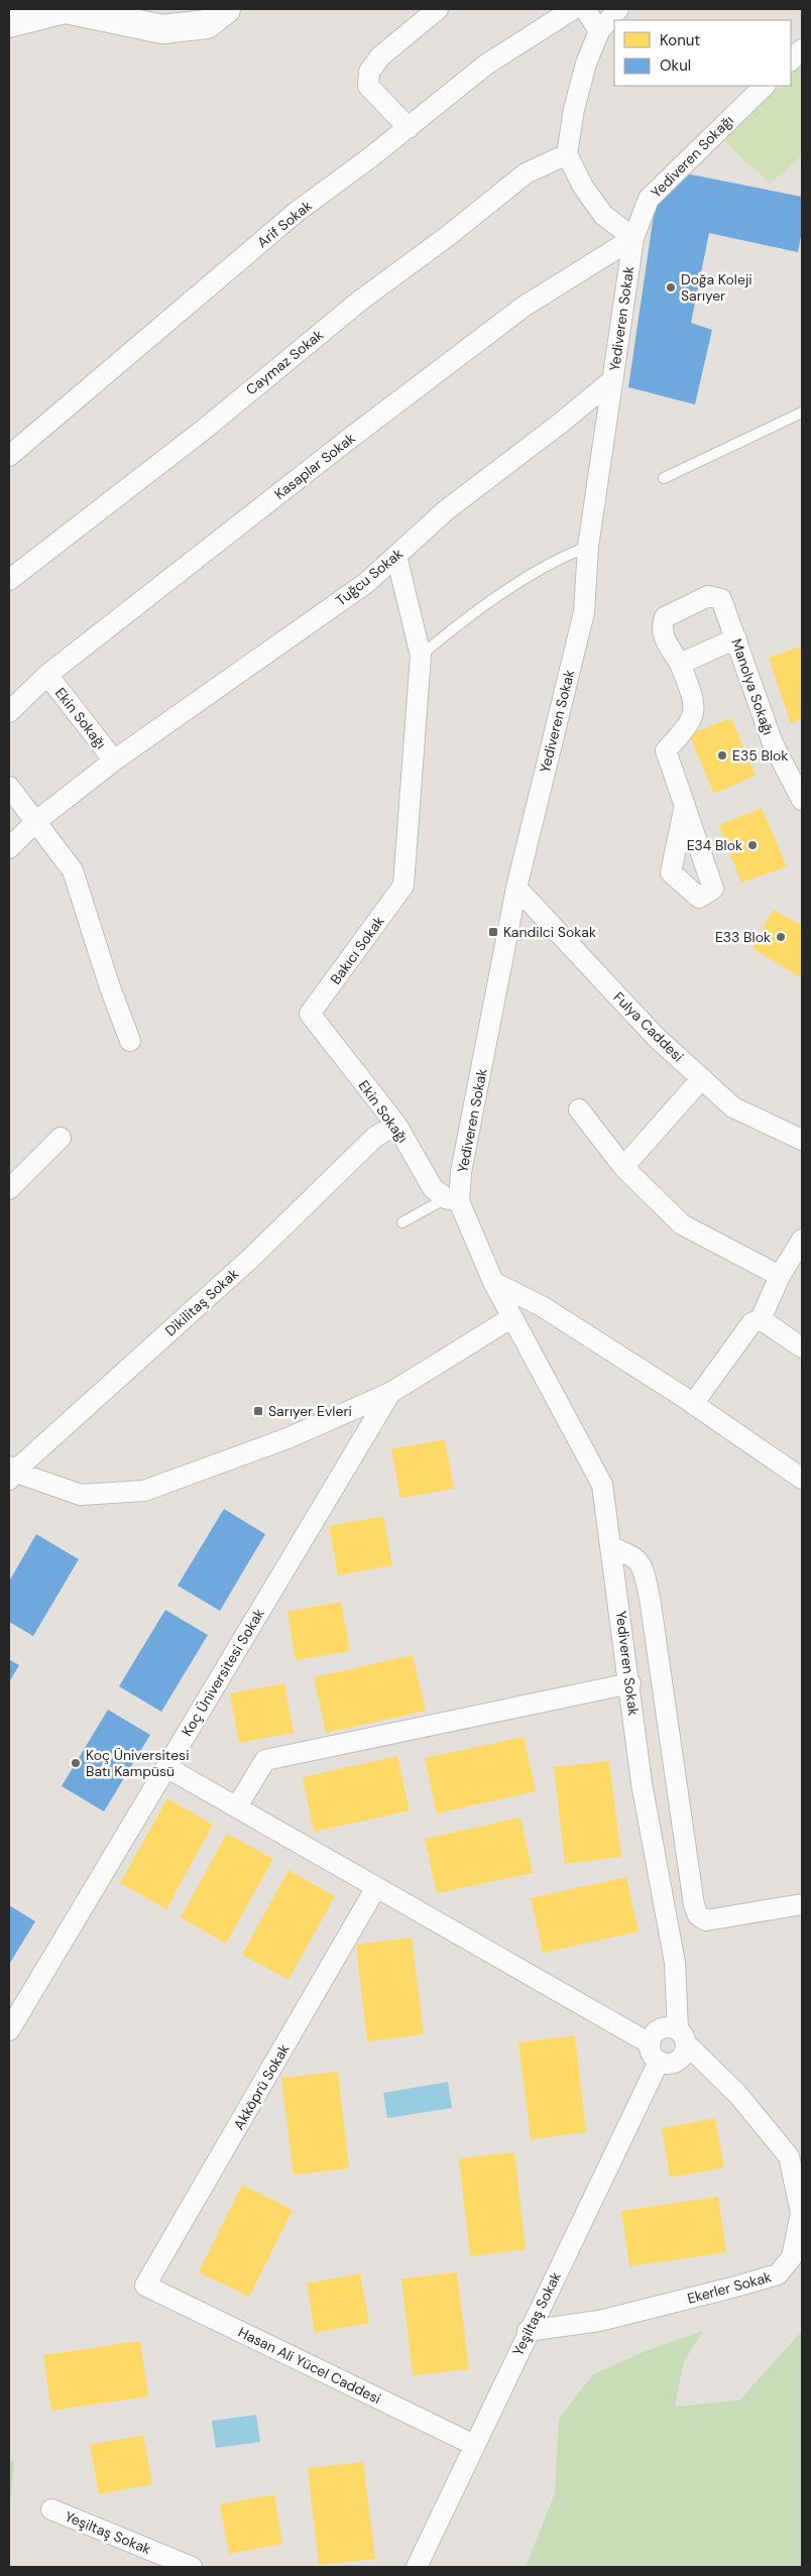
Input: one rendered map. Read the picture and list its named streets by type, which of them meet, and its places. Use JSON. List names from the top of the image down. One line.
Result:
{"streets":{"street":["Yediveren Sokağı","Arif Sokak","Yediveren Sokak","Caymaz Sokak","Kasaplar Sokak","Tuğcu Sokak","Manolya Sokağı","Ekin Sokağı","Bakıcı Sokak","Fulya Caddesi","Dikilitaş Sokak","Koç Üniversitesi Sokak","Akköprü Sokak","Ekerler Sokak","Yeşiltaş Sokak","Hasan Ali Yücel Caddesi"]},"crossings":[["Yediveren Sokağı","Yediveren Sokak"],["Yediveren Sokağı","Kasaplar Sokak"],["Yediveren Sokak","Kasaplar Sokak"],["Yediveren Sokak","Tuğcu Sokak"],["Yediveren Sokak","Ekin Sokağı"],["Yediveren Sokak","Fulya Caddesi"],["Yediveren Sokak","Ekerler Sokak"],["Yediveren Sokak","Yeşiltaş Sokak"],["Kasaplar Sokak","Ekin Sokağı"],["Tuğcu Sokak","Ekin Sokağı"],["Ekin Sokağı","Bakıcı Sokak"],["Ekin Sokağı","Dikilitaş Sokak"],["Akköprü Sokak","Hasan Ali Yücel Caddesi"],["Ekerler Sokak","Yeşiltaş Sokak"],["Yeşiltaş Sokak","Hasan Ali Yücel Caddesi"]],"places":{"other":["Doğa Koleji Sarıyer","E35 Blok","E34 Blok","E33 Blok","Koç Üniversitesi Batı Kampüsü"],"transit":["Kandilci Sokak","Sarıyer Evleri"]},"legend":["Konut","Okul"]}
